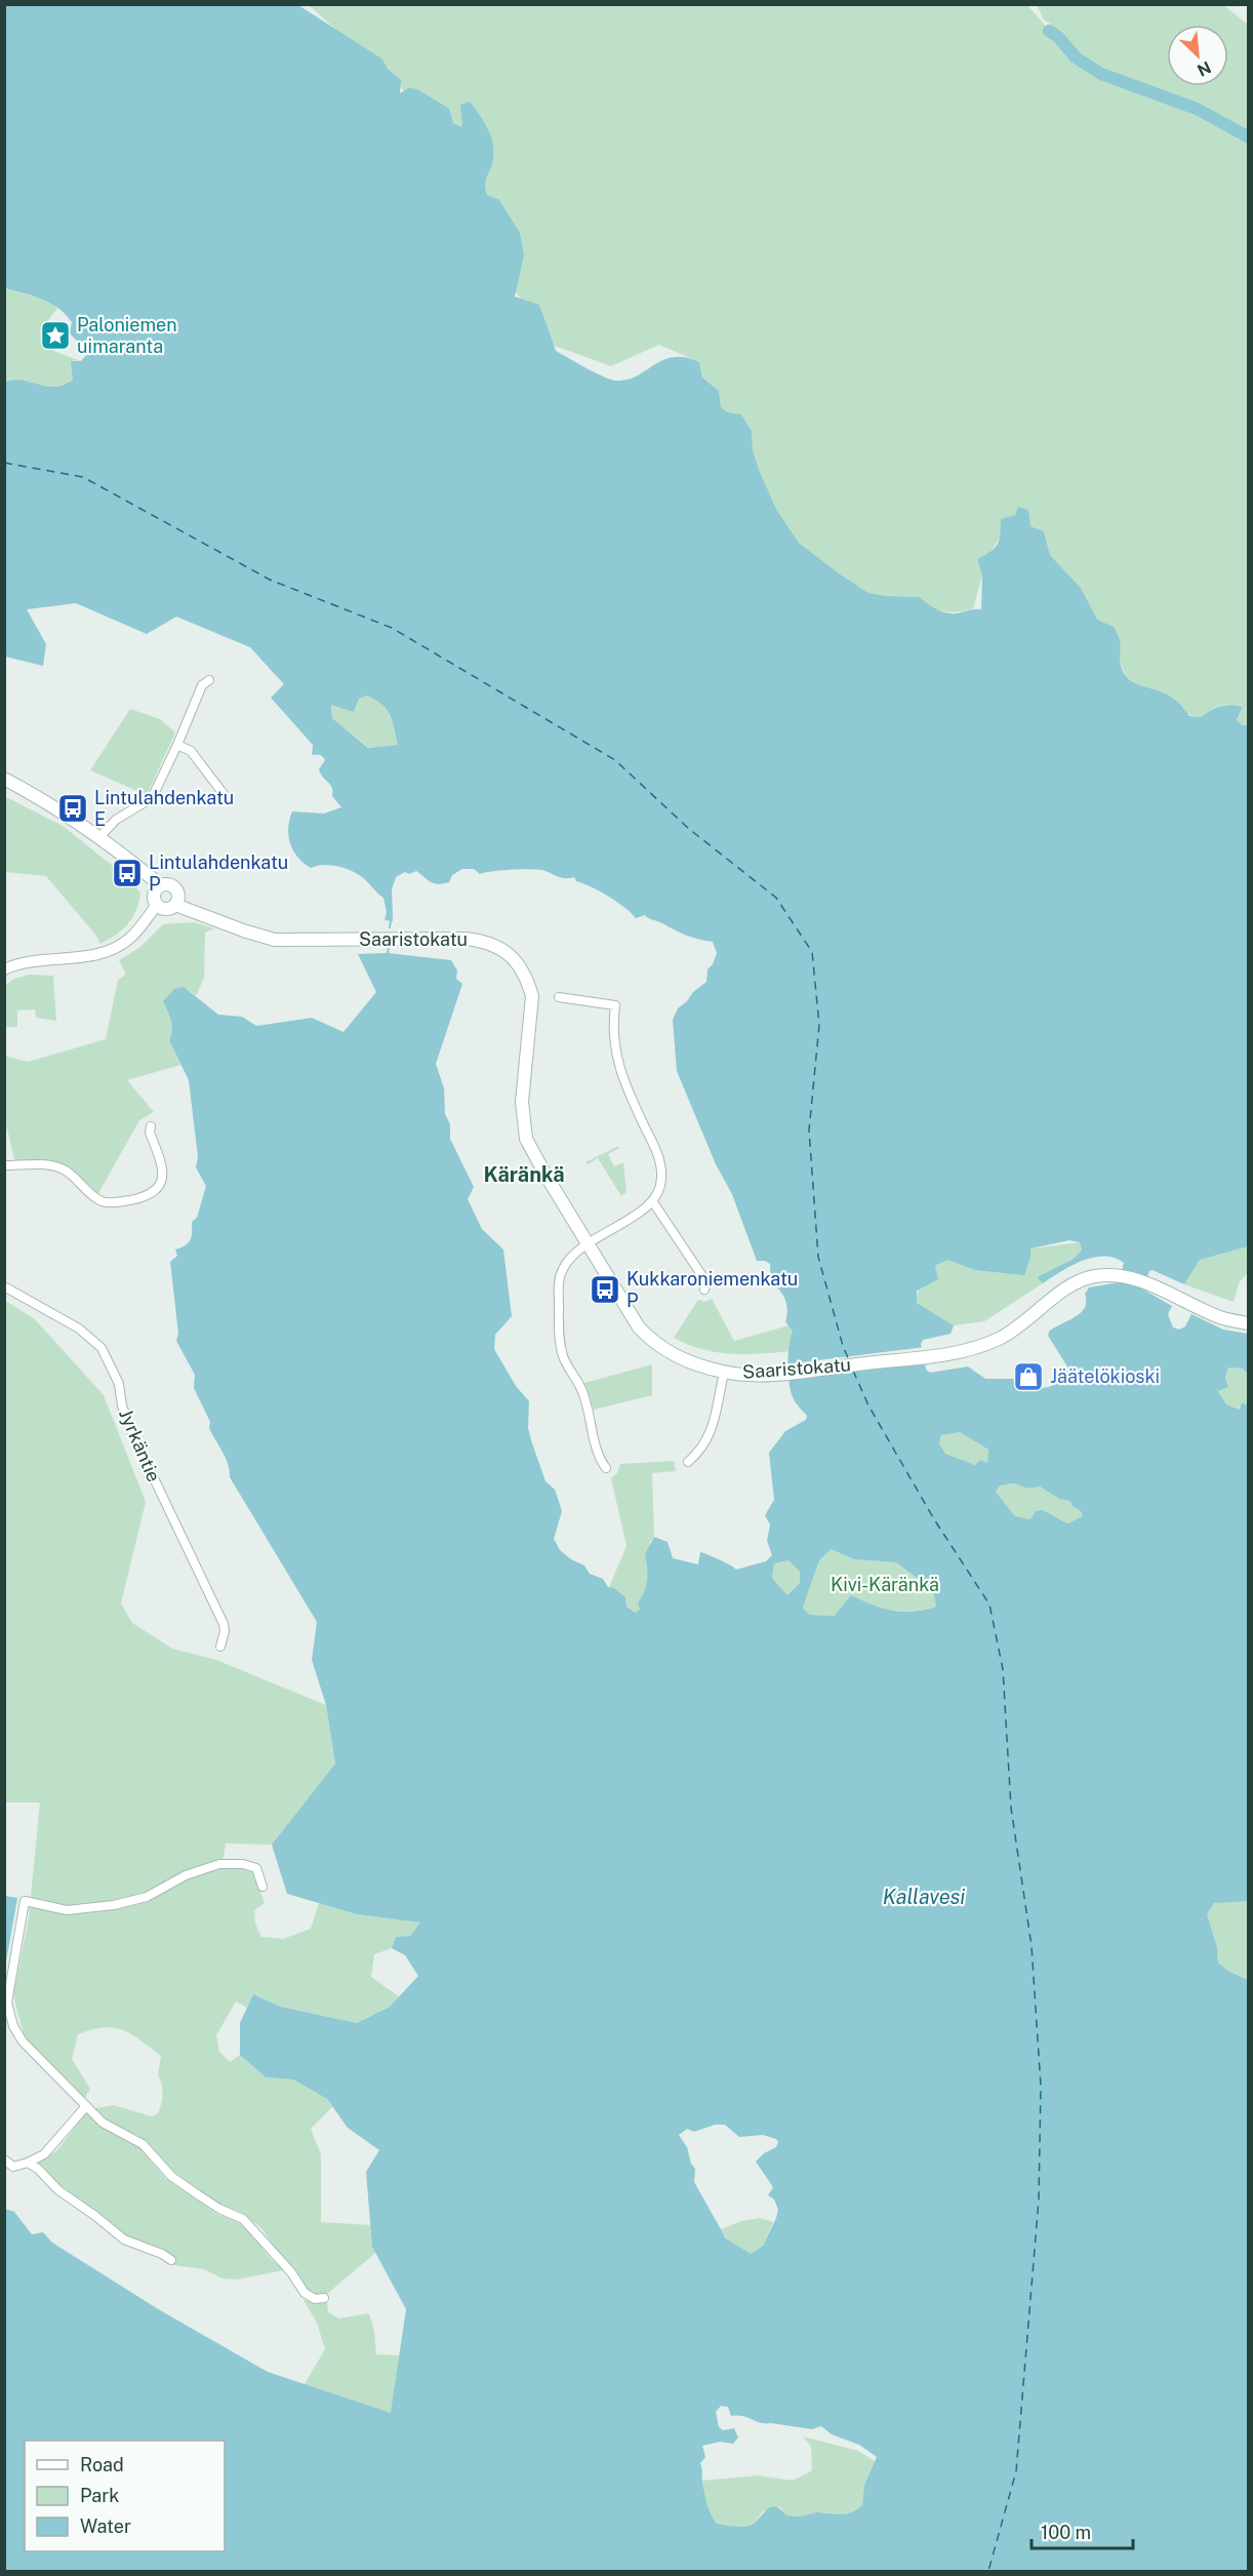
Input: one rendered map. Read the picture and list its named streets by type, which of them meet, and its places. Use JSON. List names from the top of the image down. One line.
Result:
{"streets":{"main road":["Saaristokatu"],"street":["Jyrkäntie"]},"districts":["Käränkä"],"water":["Kallavesi"],"parks":["Kivi-Käränkä"],"places":{"place":["Paloniemen uimaranta"],"bus stop":["Lintulahdenkatu E","Lintulahdenkatu P","Kukkaroniemenkatu P"],"shop":["Jäätelökioski"]},"legend":["Road","Park","Water"],"scale_bar":"100 m","north":"bottom right"}
